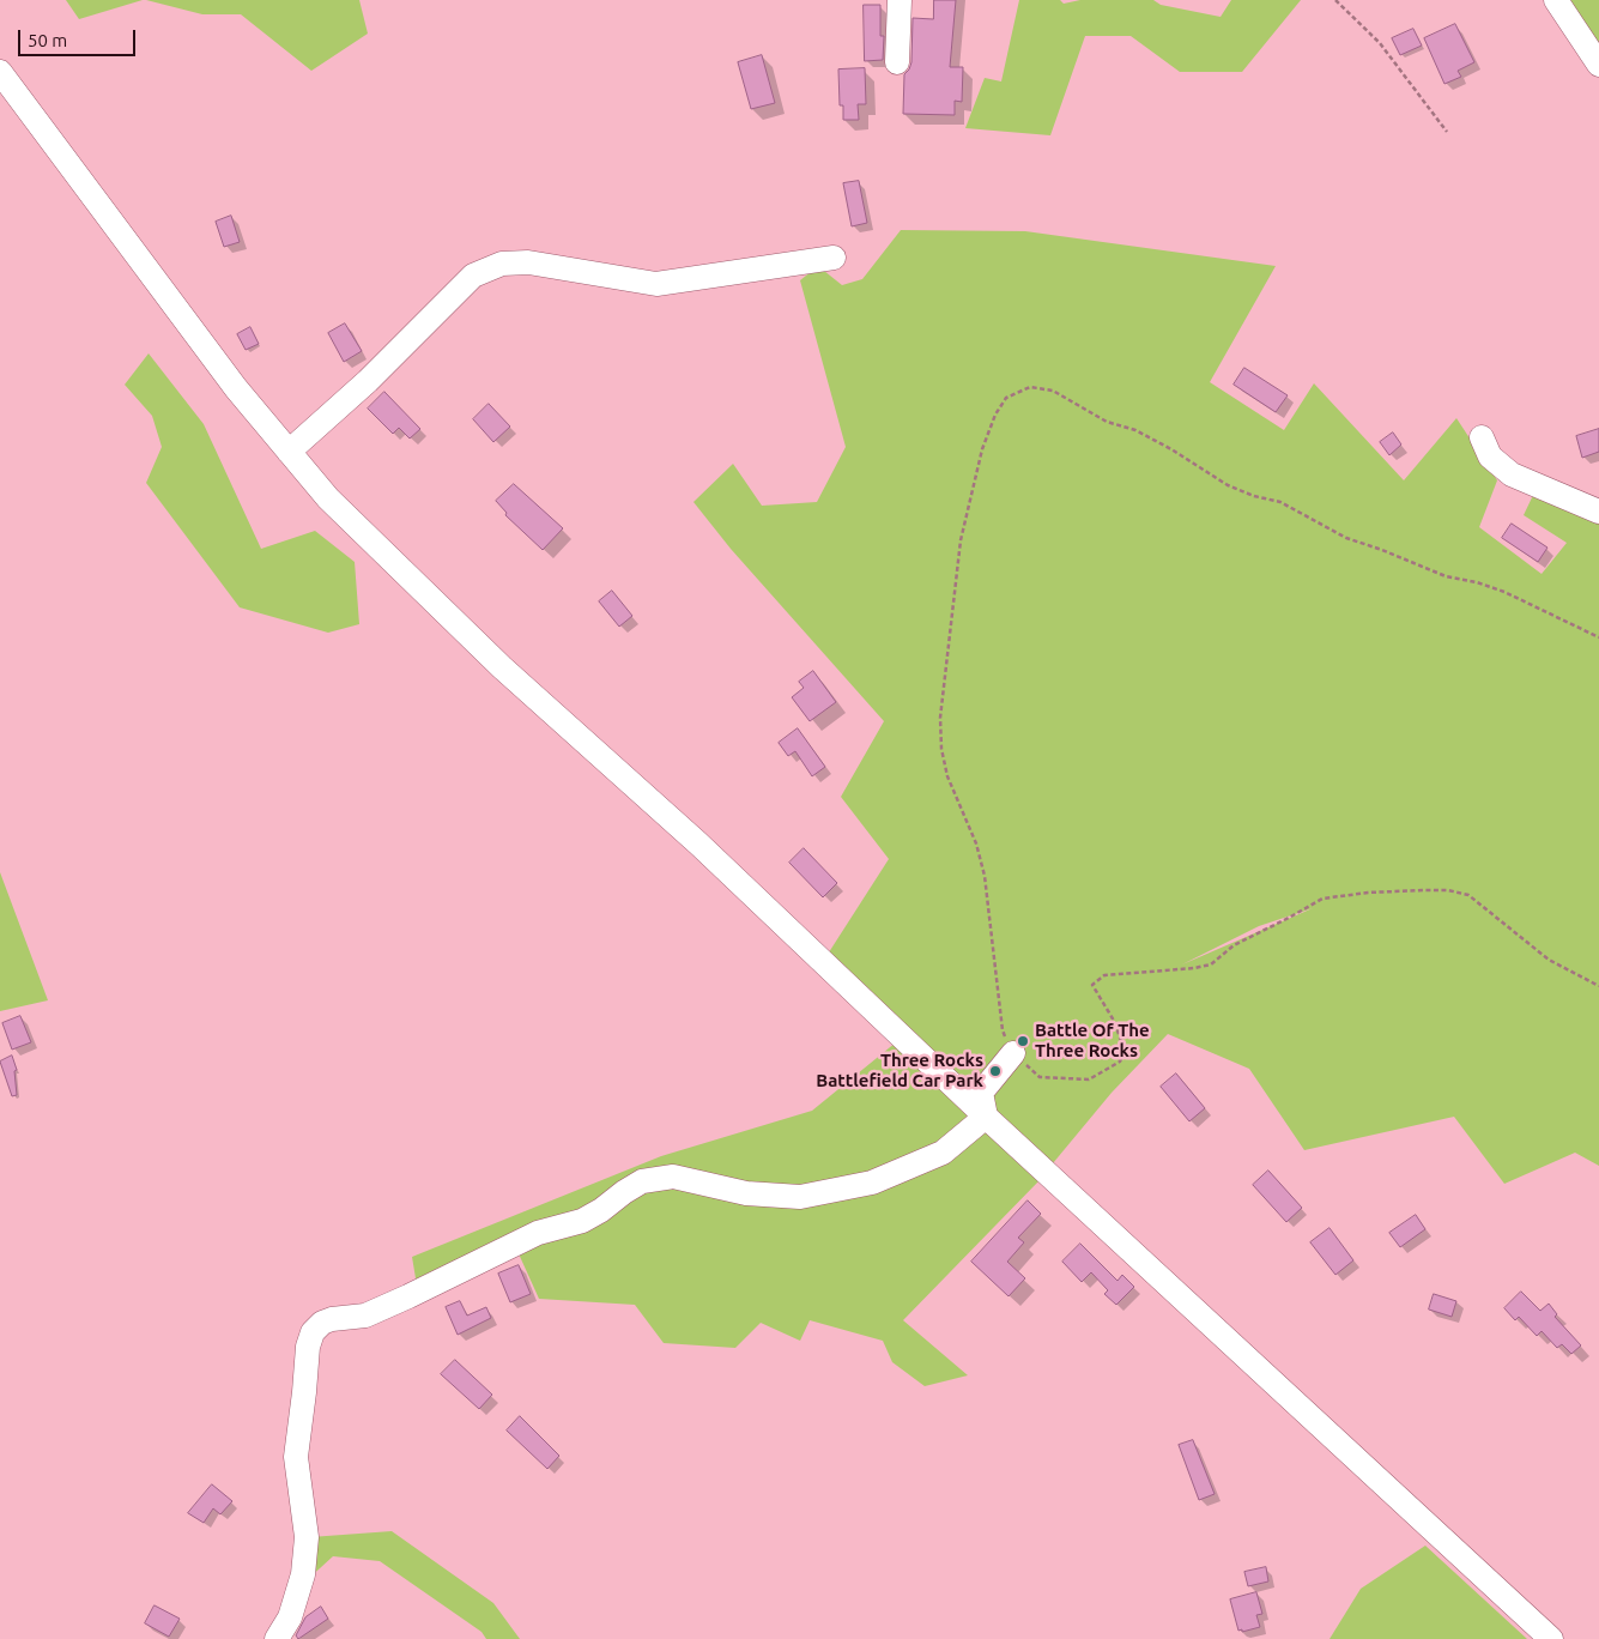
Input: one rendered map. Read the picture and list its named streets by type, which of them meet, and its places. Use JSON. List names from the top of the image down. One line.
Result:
{"places":["Battle Of The Three Rocks","Three Rocks Battlefield Car Park"],"scale_bar":"50 m"}
